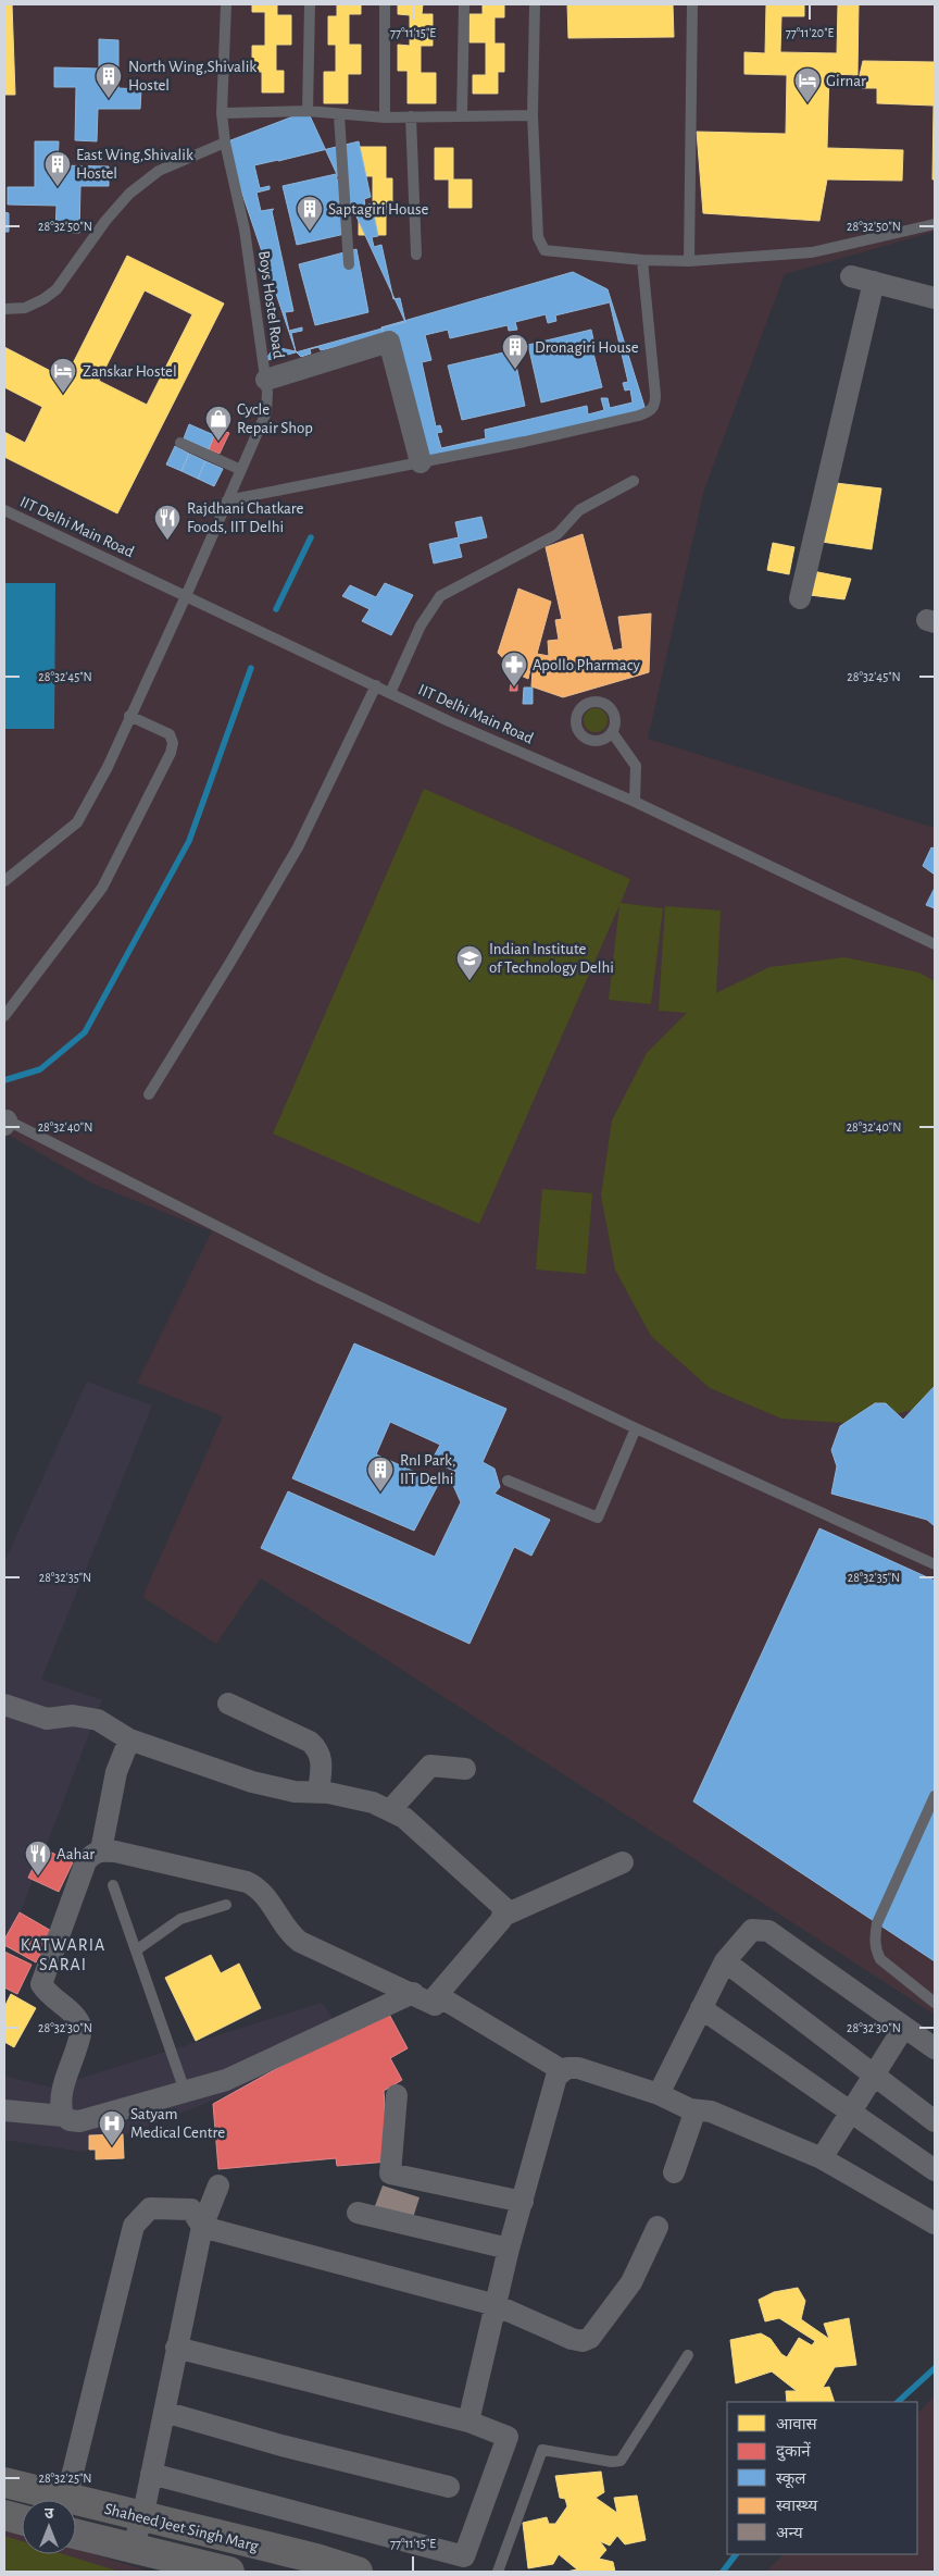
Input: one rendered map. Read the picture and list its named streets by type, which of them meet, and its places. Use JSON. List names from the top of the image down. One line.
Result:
{"streets":{"main road":["Shaheed Jeet Singh Marg"],"lane":["Boys Hostel Road","IIT Delhi Main Road"]},"crossings":[["Boys Hostel Road","IIT Delhi Main Road"]],"districts":["KATWARIA SARAI"],"places":{"building":["North Wing,Shivalik Hostel","East Wing,Shivalik Hostel","Saptagiri House","Dronagiri House","RnI Park, IIT Delhi"],"hotel":["Girnar","Zanskar Hostel"],"shop":["Cycle Repair Shop"],"restaurant":["Rajdhani Chatkare Foods, IIT Delhi","Aahar"],"pharmacy":["Apollo Pharmacy"],"school or university":["Indian Institute of Technology Delhi"],"hospital":["Satyam Medical Centre"]},"legend":["आवास","दुकानें","स्कूल","स्वास्थ्य","अन्य"],"north":"top","coordinates":["77°11'15\"E","77°11'20\"E","28°32'50\"N","28°32'45\"N","28°32'40\"N","28°32'35\"N","28°32'30\"N","28°32'25\"N"]}
